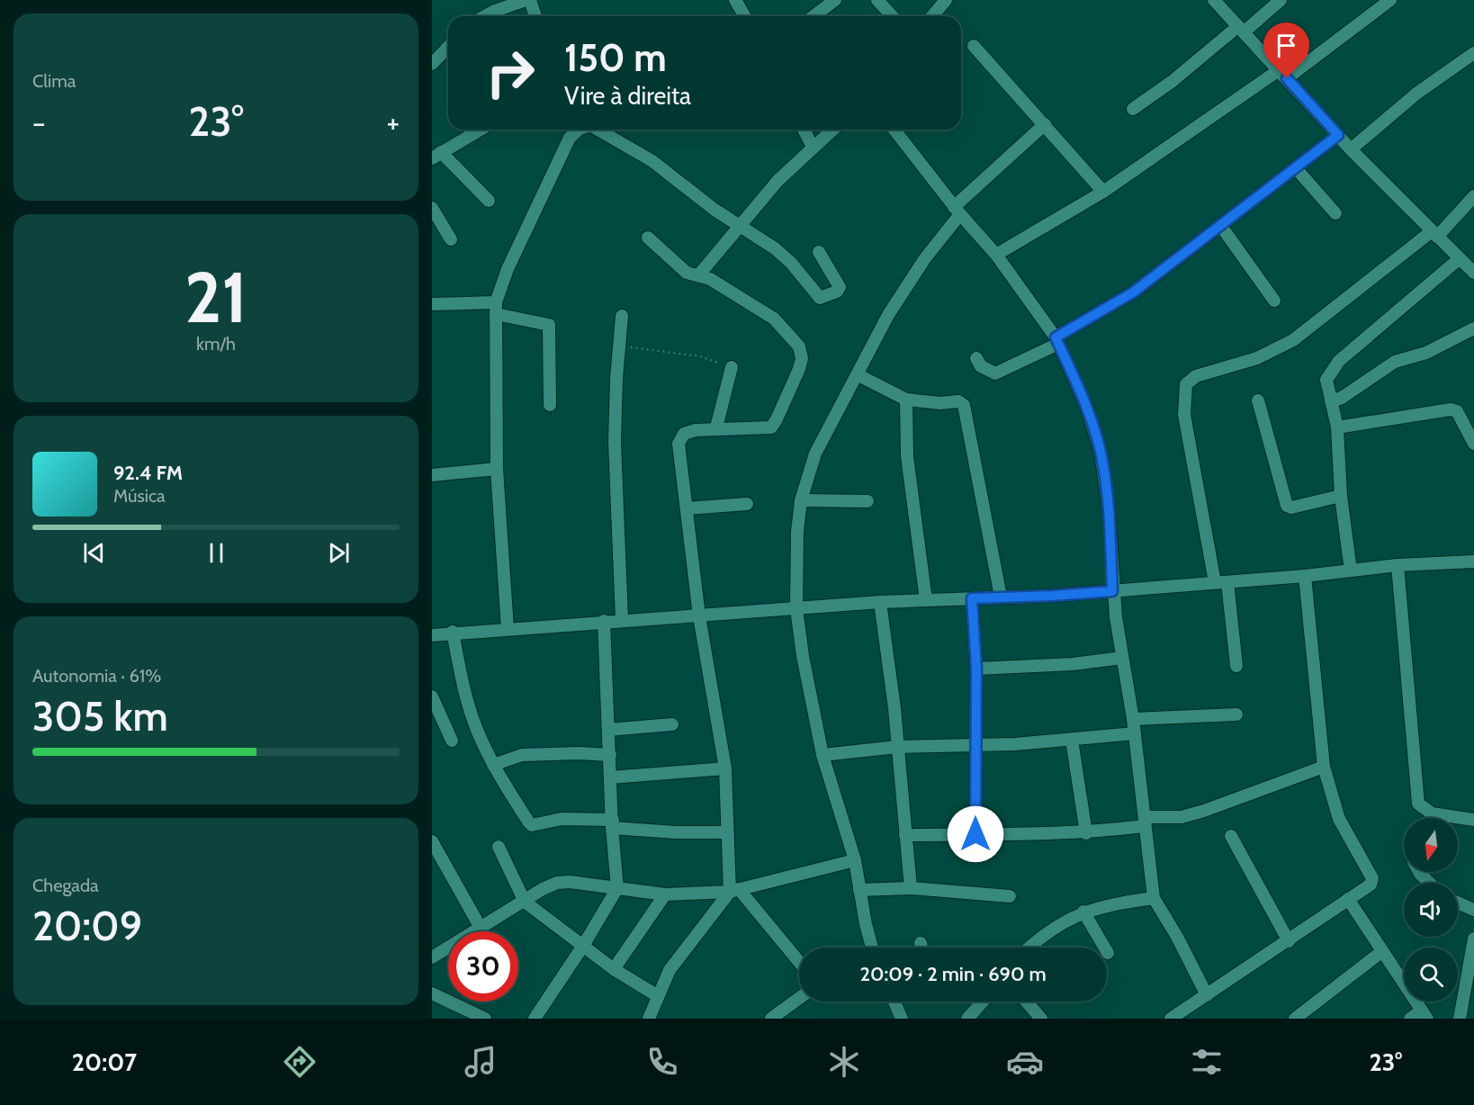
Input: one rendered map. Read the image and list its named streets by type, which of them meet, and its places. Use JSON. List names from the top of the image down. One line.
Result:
{"north":"bottom","page":{"tile":["Clima",["21","km/h"],["Autonomia · 61%","305 km"],["Chegada","20:09"]],"turn":["150 m","Vire à direita"],"heat":["−","23°","+"],"song":["92.4 FM","Música"],"limit":"30","trip":"20:09 · 2 min · 690 m","tabs":["20:07","23°"]}}
